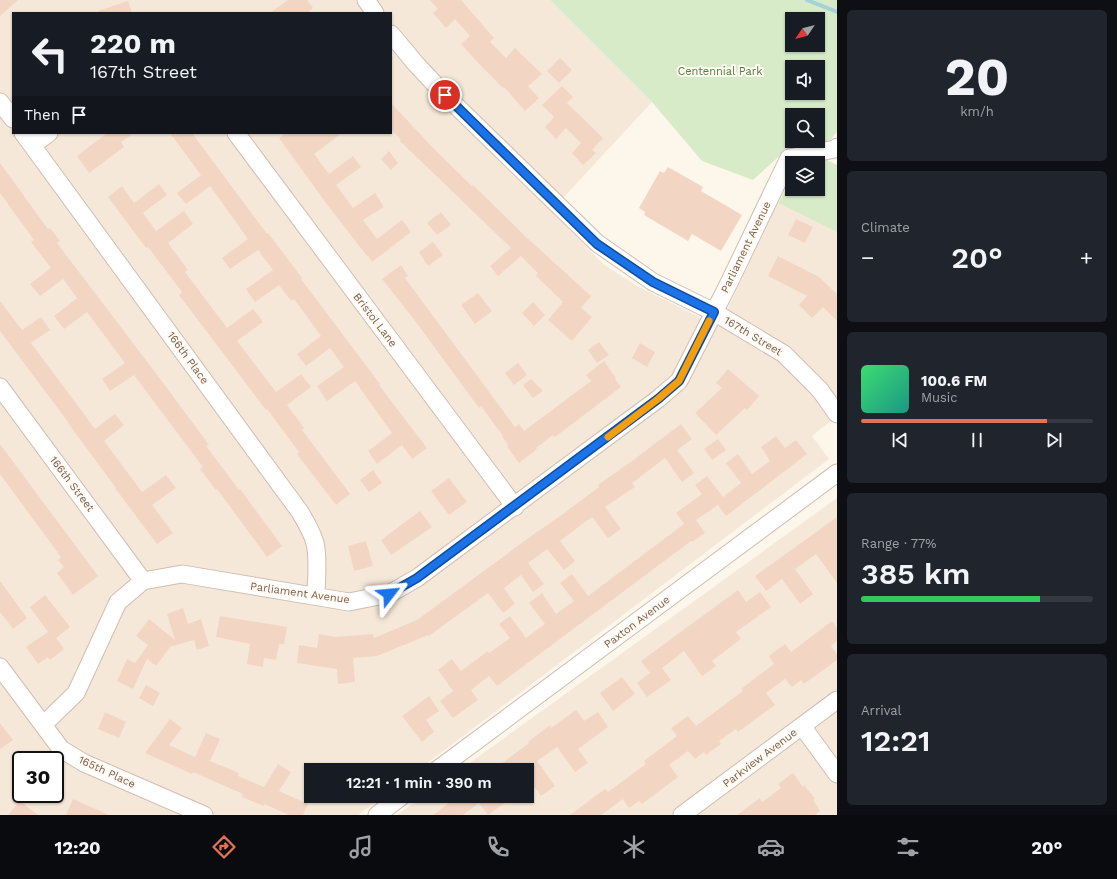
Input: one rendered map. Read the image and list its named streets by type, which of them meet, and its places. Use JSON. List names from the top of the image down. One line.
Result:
{"streets":{"street":["Parliament Avenue","Bristol Lane","167th Street","166th Place","166th Street","Paxton Avenue","Parkview Avenue","165th Place"]},"crossings":[["Parliament Avenue","Bristol Lane"],["Parliament Avenue","167th Street"],["Parliament Avenue","166th Place"],["Parliament Avenue","166th Street"],["Parliament Avenue","165th Place"]],"parks":["Centennial Park"],"north":"bottom left","page":{"tile":[["20","km/h"],"Climate",["Range · 77%","385 km"],["Arrival","12:21"]],"turn":["220 m","167th Street"],"then":"Then","heat":["−","20°","+"],"song":["100.6 FM","Music"],"limit":"30","trip":"12:21 · 1 min · 390 m","tabs":["12:20","20°"]}}
